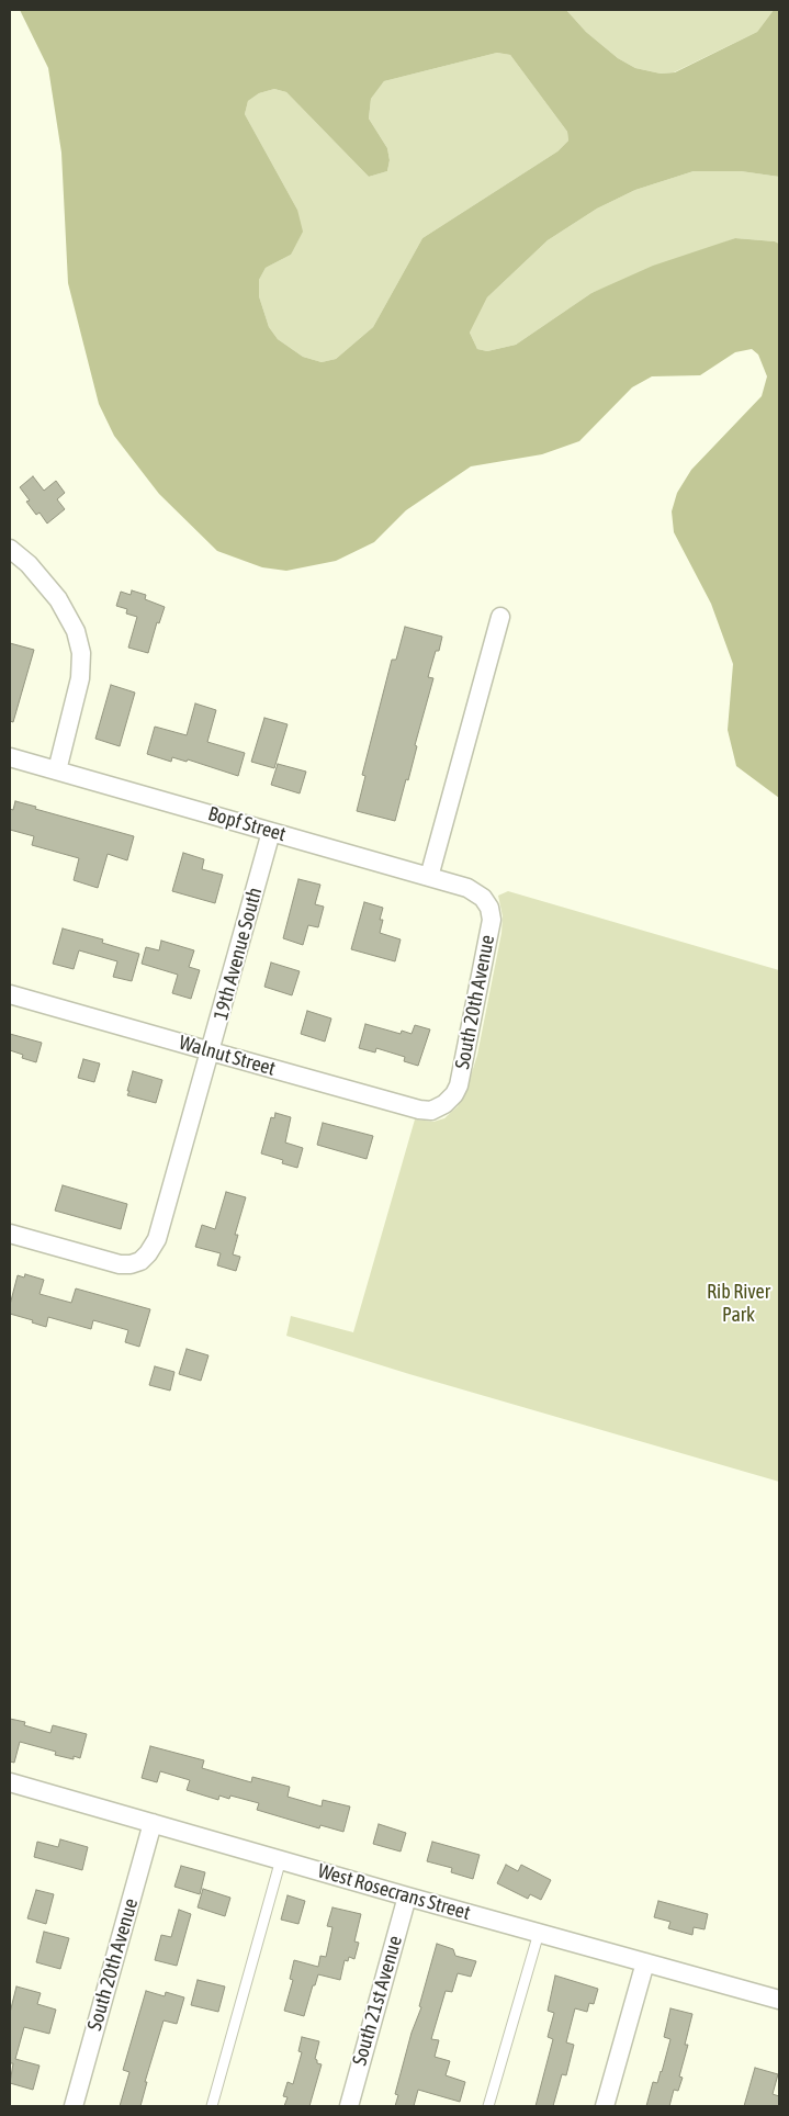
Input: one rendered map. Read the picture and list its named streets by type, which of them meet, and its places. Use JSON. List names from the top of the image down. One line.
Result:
{"streets":{"street":["Bopf Street","19th Avenue South","South 20th Avenue","Walnut Street","West Rosecrans Street","South 21st Avenue"]},"crossings":[["Bopf Street","19th Avenue South"],["Bopf Street","South 20th Avenue"],["19th Avenue South","Walnut Street"],["South 20th Avenue","Walnut Street"],["South 20th Avenue","West Rosecrans Street"],["West Rosecrans Street","South 21st Avenue"]],"parks":["Rib River Park"]}
